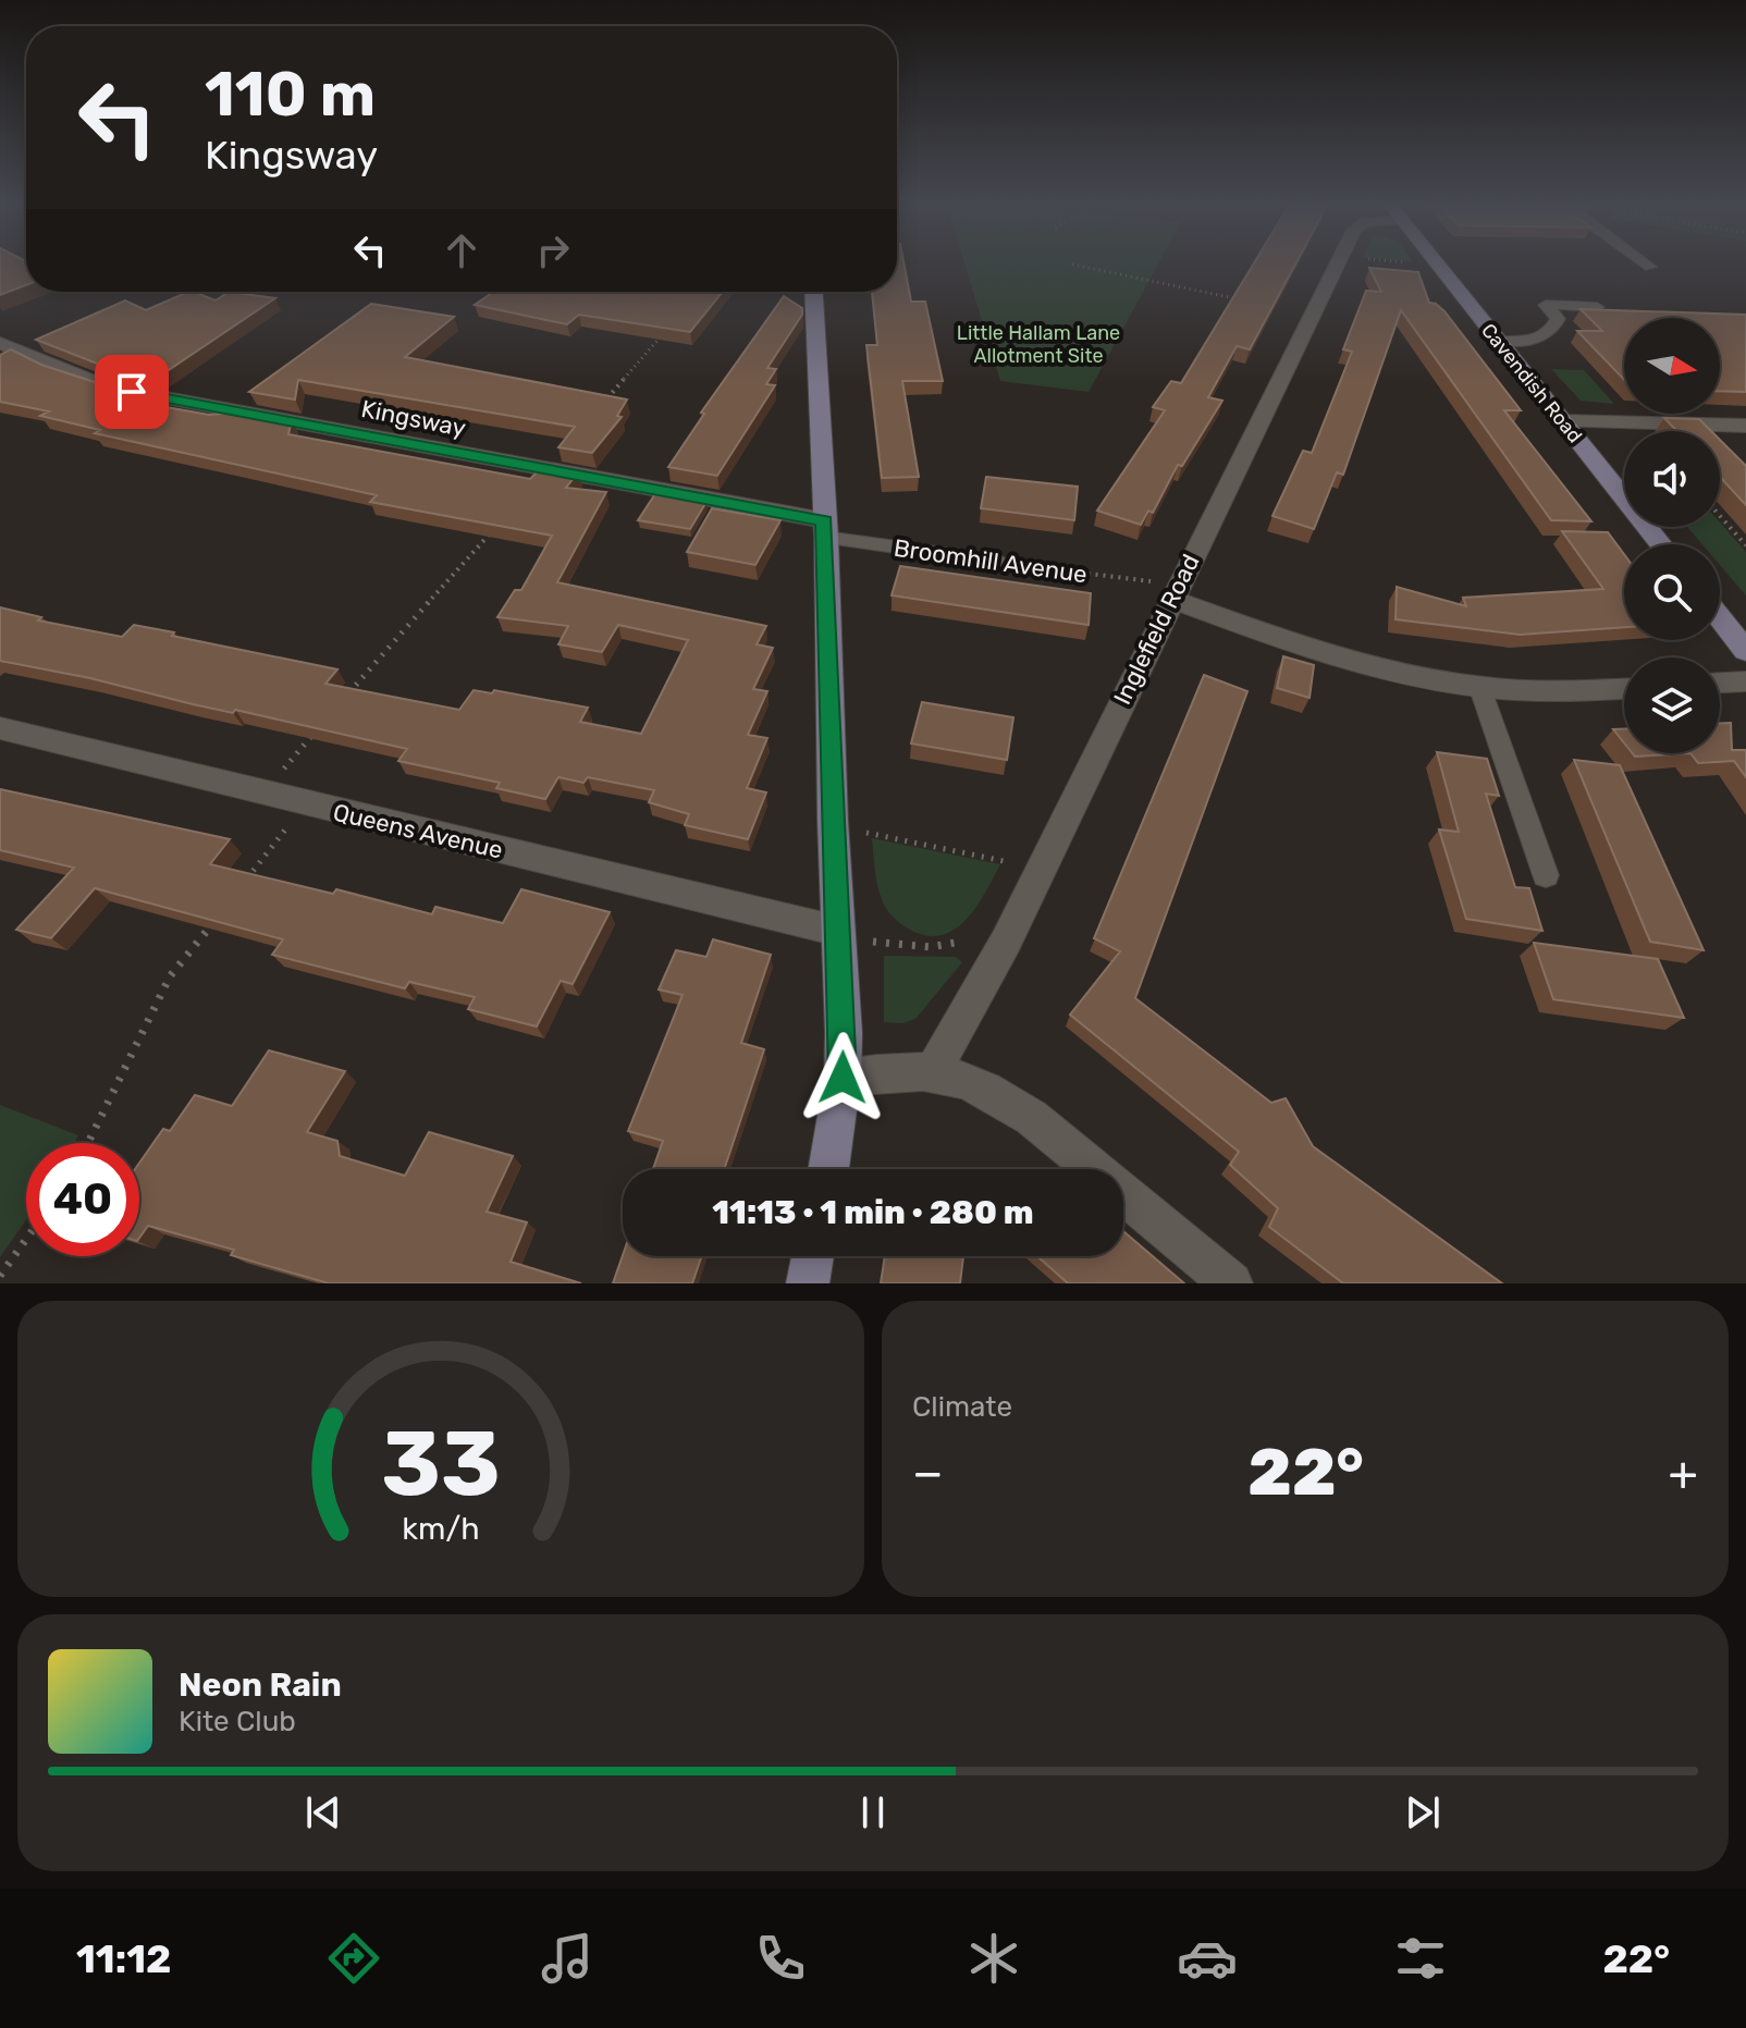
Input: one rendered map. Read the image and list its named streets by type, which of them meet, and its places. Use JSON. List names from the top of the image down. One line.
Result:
{"streets":{"street":["Cavendish Road","Kingsway","Inglefield Road","Queens Avenue"],"lane":["Broomhill Avenue"]},"crossings":[["Kingsway","Broomhill Avenue"],["Broomhill Avenue","Inglefield Road"]],"parks":["Little Hallam Lane Allotment Site"],"north":"right","page":{"turn":["110 m","Kingsway"],"limit":"40","trip":"11:13 · 1 min · 280 m","tile":"Climate","heat":["−","22°","+"],"song":["Neon Rain","Kite Club"],"tabs":["11:12","22°"],"gauge":["33","km/h"]}}
